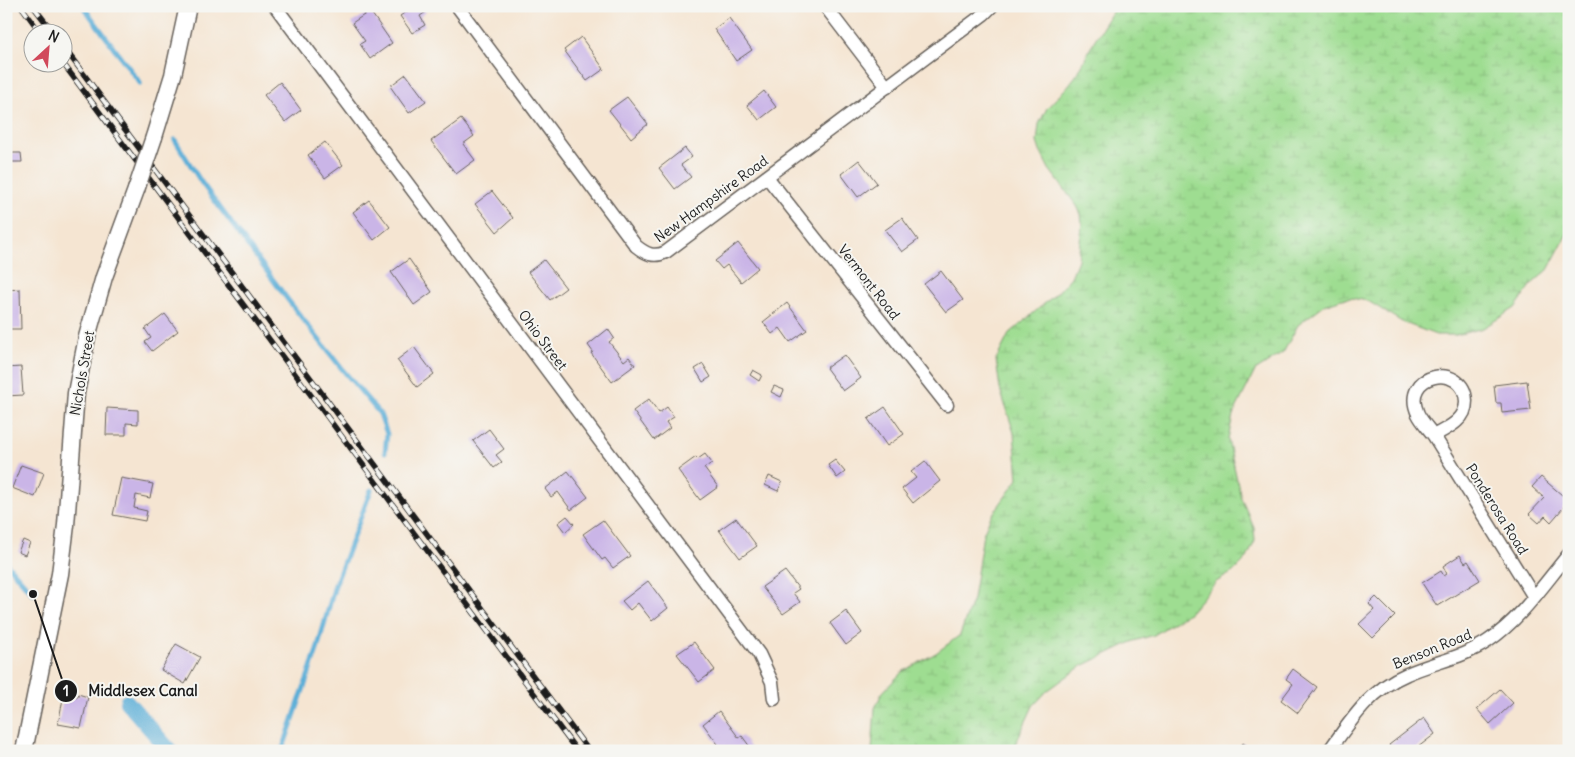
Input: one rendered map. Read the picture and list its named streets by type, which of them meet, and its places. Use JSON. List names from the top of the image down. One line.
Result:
{"streets":{"street":["New Hampshire Road","Vermont Road","Ohio Street","Nichols Street","Ponderosa Road","Benson Road"]},"crossings":[["New Hampshire Road","Vermont Road"],["Ponderosa Road","Benson Road"]],"places":["Middlesex Canal"],"north":"top right"}
